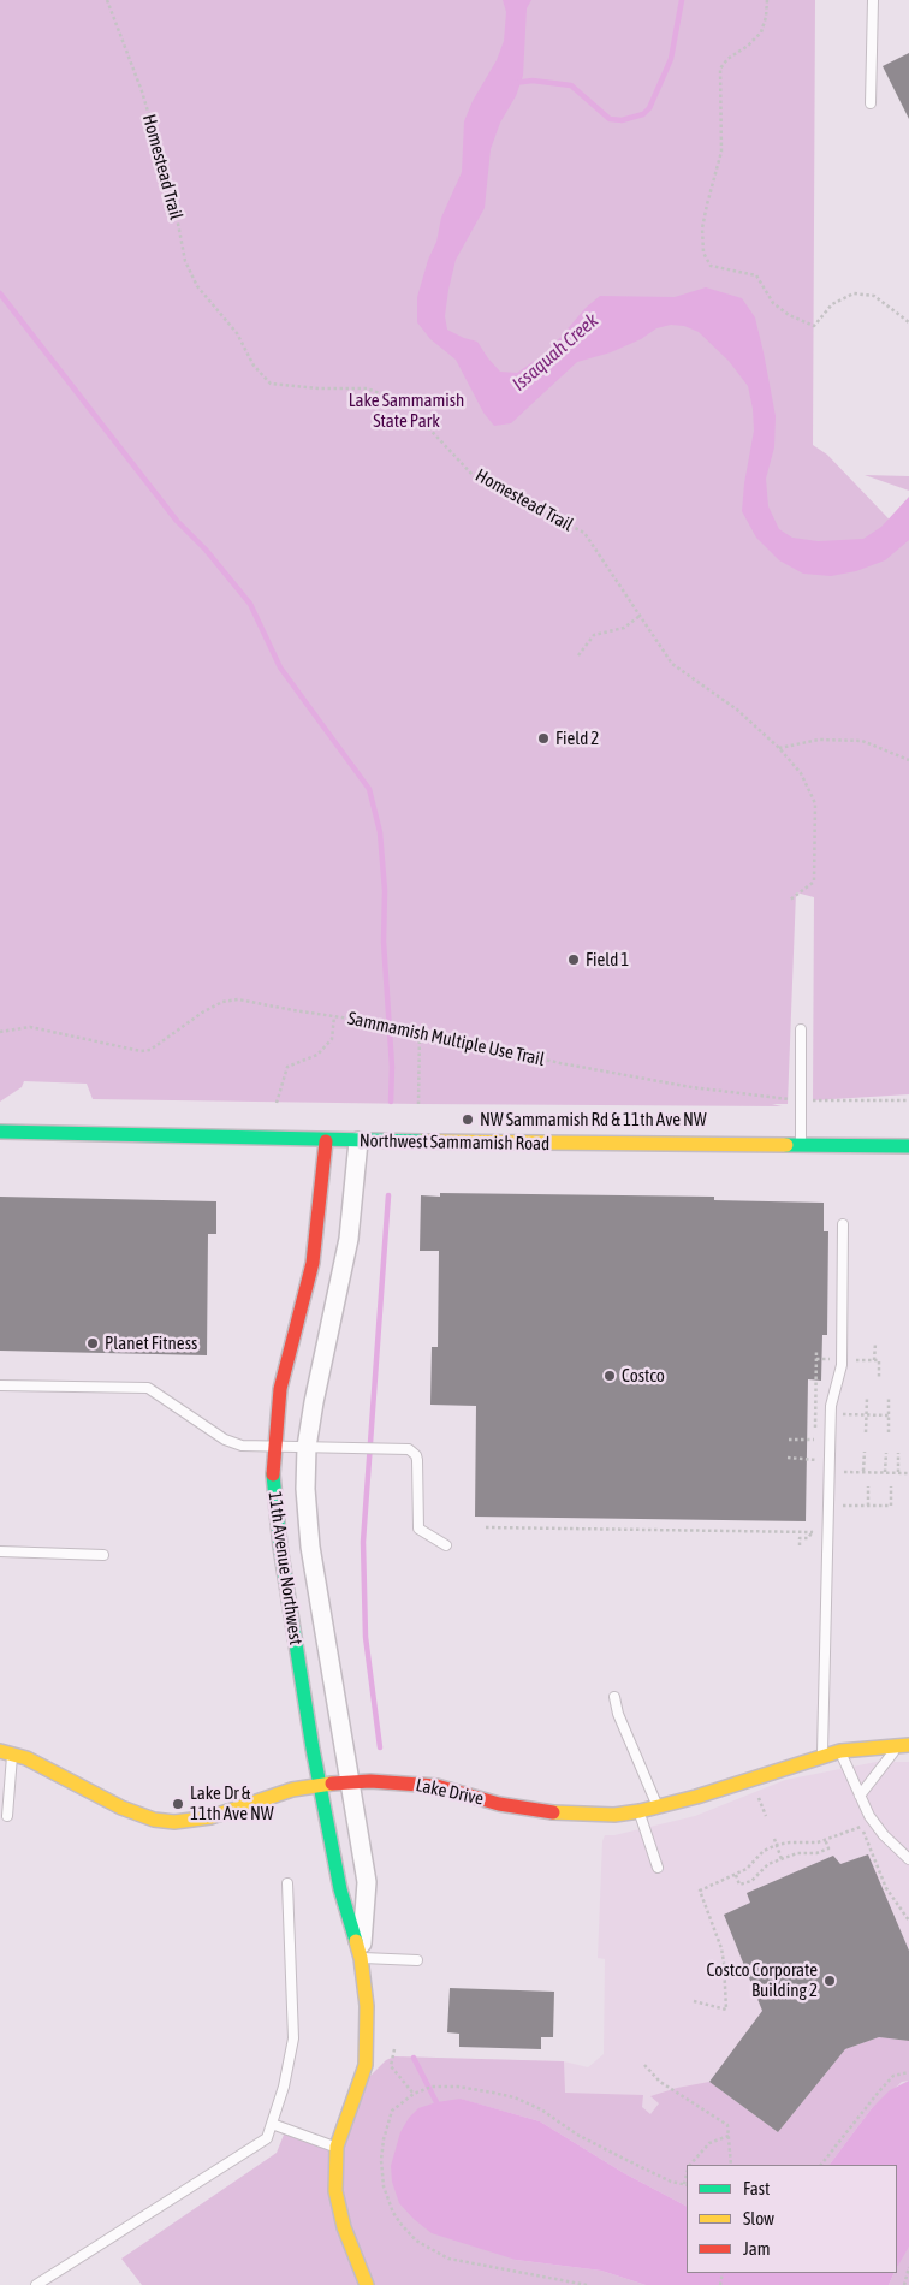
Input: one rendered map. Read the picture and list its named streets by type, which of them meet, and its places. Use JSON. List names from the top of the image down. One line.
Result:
{"streets":{"street":["Northwest Sammamish Road","11th Avenue Northwest","Lake Drive"],"path":["Homestead Trail","Sammamish Multiple Use Trail"]},"crossings":[["Northwest Sammamish Road","11th Avenue Northwest"],["11th Avenue Northwest","Lake Drive"]],"water":["Issaquah Creek"],"parks":["Lake Sammamish State Park"],"places":["Field 2","Field 1","NW Sammamish Rd & 11th Ave NW","Planet Fitness","Costco","Lake Dr & 11th Ave NW","Costco Corporate Building 2"],"legend":["Fast","Slow","Jam"]}
